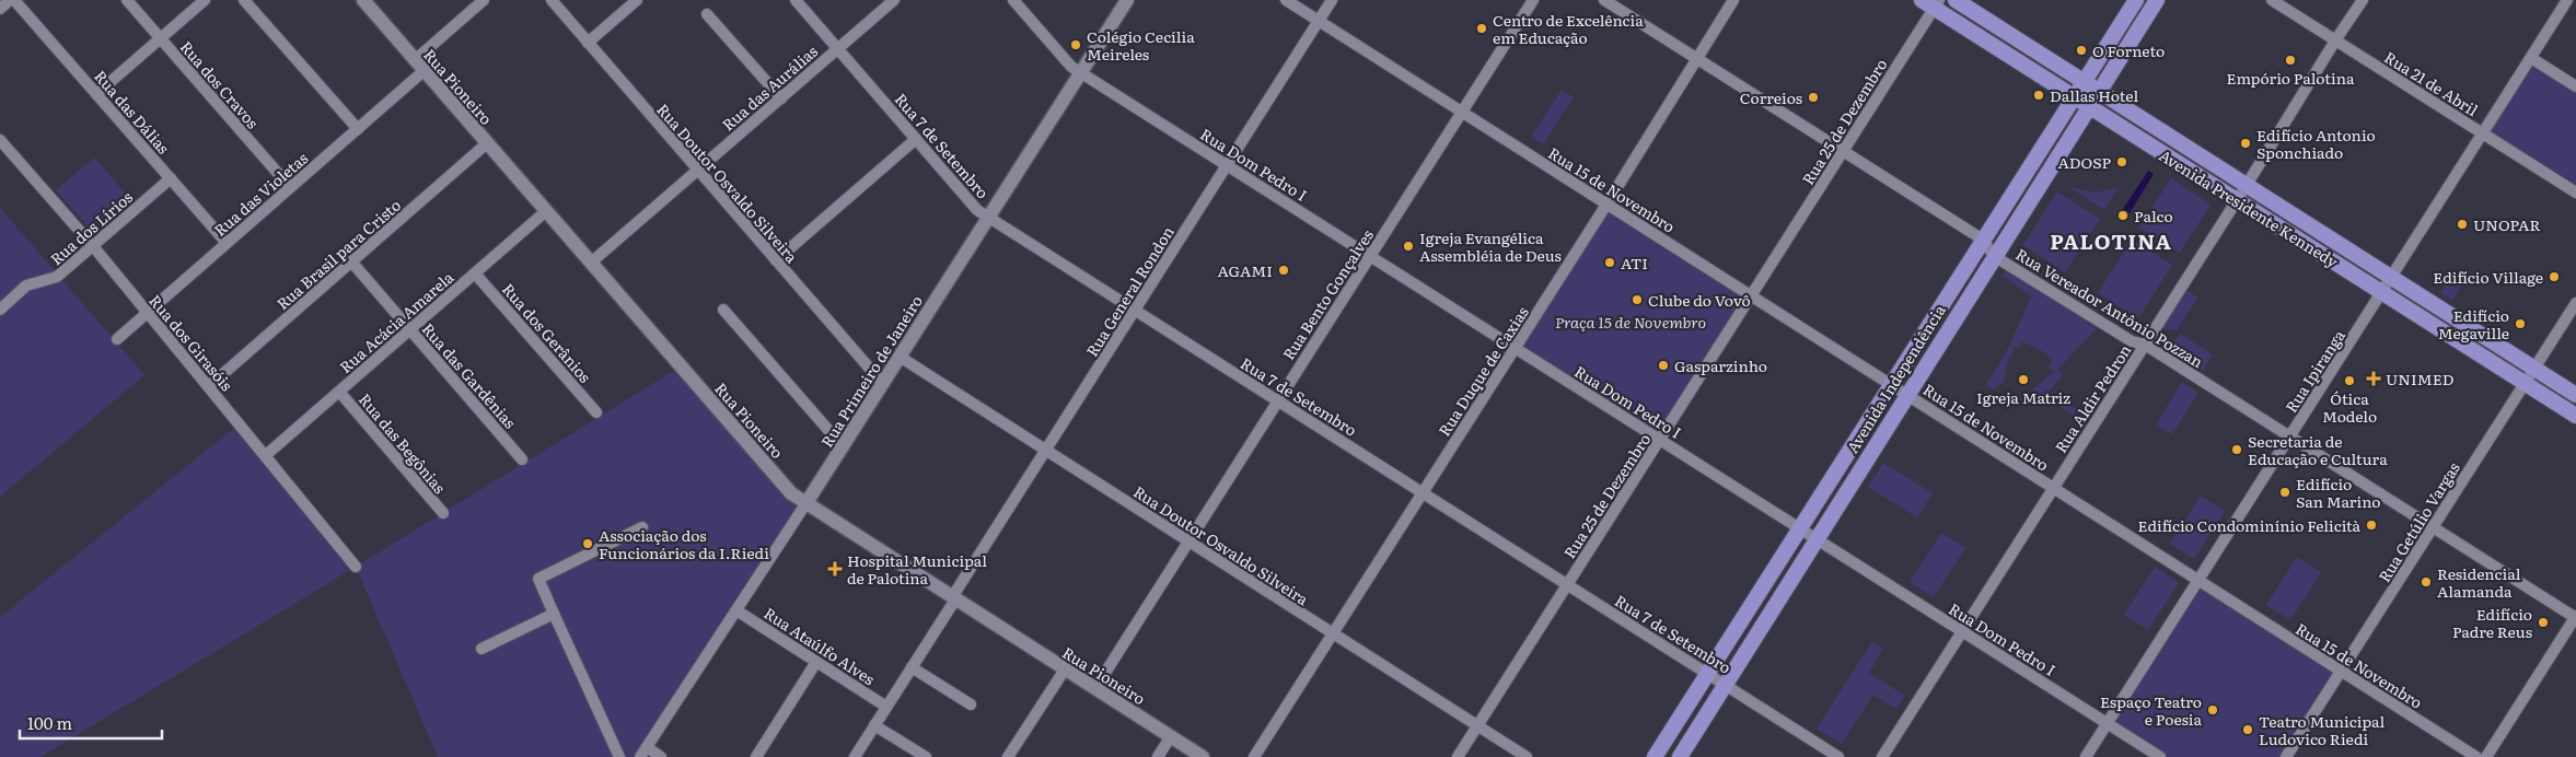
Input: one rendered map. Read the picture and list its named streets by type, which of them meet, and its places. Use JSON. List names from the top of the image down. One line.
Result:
{"streets":{"main road":["Avenida Presidente Kennedy","Avenida Independência"],"street":["Rua 21 de Abril","Rua dos Cravos","Rua Pioneiro","Rua das Aurálias","Rua das Dálias","Rua 25 de Dezembro","Rua 7 de Setembro","Rua Dom Pedro I","Rua Doutor Osvaldo Silveira","Rua 15 de Novembro","Rua das Violetas","Rua dos Lírios","Rua Brasil para Cristo","Rua General Rondon","Rua Bento Gonçalves","Rua Vereador Antônio Pozzan","Rua Acácia Amarela","Rua dos Gerânios","Rua dos Girasóis","Rua Primeiro de Janeiro","Rua Duque de Caxias","Rua Ipiranga","Rua das Gardênias","Rua Aldir Pedron","Rua das Begônias","Rua Getúlio Vargas","Rua Ataúlfo Alves"]},"crossings":[["Rua 21 de Abril","Rua Ipiranga"],["Rua 21 de Abril","Rua Aldir Pedron"],["Rua dos Cravos","Rua das Violetas"],["Rua Pioneiro","Rua das Aurálias"],["Rua Pioneiro","Rua das Violetas"],["Rua Pioneiro","Rua Brasil para Cristo"],["Rua Pioneiro","Rua General Rondon"],["Rua Pioneiro","Rua Bento Gonçalves"],["Rua Pioneiro","Rua Acácia Amarela"],["Rua Pioneiro","Rua Primeiro de Janeiro"],["Rua das Aurálias","Rua 7 de Setembro"],["Rua das Aurálias","Rua Doutor Osvaldo Silveira"],["Rua das Dálias","Rua das Violetas"],["Rua das Dálias","Rua dos Lírios"],["Rua 25 de Dezembro","Rua 7 de Setembro"],["Rua 25 de Dezembro","Rua Dom Pedro I"],["Rua 25 de Dezembro","Rua Doutor Osvaldo Silveira"],["Rua 25 de Dezembro","Rua 15 de Novembro"],["Rua 25 de Dezembro","Avenida Presidente Kennedy"],["Rua 25 de Dezembro","Rua Vereador Antônio Pozzan"],["Rua 7 de Setembro","Rua General Rondon"],["Rua 7 de Setembro","Rua Bento Gonçalves"],["Rua 7 de Setembro","Rua Primeiro de Janeiro"],["Rua 7 de Setembro","Rua Duque de Caxias"],["Rua 7 de Setembro","Avenida Independência"],["Rua Dom Pedro I","Rua General Rondon"],["Rua Dom Pedro I","Rua Bento Gonçalves"],["Rua Dom Pedro I","Rua Primeiro de Janeiro"],["Rua Dom Pedro I","Rua Duque de Caxias"],["Rua Dom Pedro I","Rua Ipiranga"],["Rua Dom Pedro I","Avenida Independência"],["Rua Dom Pedro I","Rua Aldir Pedron"],["Rua Doutor Osvaldo Silveira","Rua General Rondon"],["Rua Doutor Osvaldo Silveira","Rua Bento Gonçalves"],["Rua Doutor Osvaldo Silveira","Rua Primeiro de Janeiro"],["Rua Doutor Osvaldo Silveira","Rua Duque de Caxias"],["Rua 15 de Novembro","Rua General Rondon"],["Rua 15 de Novembro","Rua Bento Gonçalves"],["Rua 15 de Novembro","Rua Duque de Caxias"],["Rua 15 de Novembro","Rua Ipiranga"],["Rua 15 de Novembro","Avenida Independência"],["Rua 15 de Novembro","Rua Aldir Pedron"],["Rua 15 de Novembro","Rua Getúlio Vargas"],["Rua das Violetas","Rua dos Girasóis"],["Avenida Presidente Kennedy","Rua Ipiranga"],["Avenida Presidente Kennedy","Avenida Independência"],["Avenida Presidente Kennedy","Rua Aldir Pedron"],["Avenida Presidente Kennedy","Rua Getúlio Vargas"],["Rua dos Lírios","Rua dos Girasóis"],["Rua Brasil para Cristo","Rua dos Girasóis"],["Rua Brasil para Cristo","Rua das Gardênias"],["Rua General Rondon","Rua Ataúlfo Alves"],["Rua Vereador Antônio Pozzan","Rua Duque de Caxias"],["Rua Vereador Antônio Pozzan","Rua Ipiranga"],["Rua Vereador Antônio Pozzan","Avenida Independência"],["Rua Vereador Antônio Pozzan","Rua Aldir Pedron"],["Rua Vereador Antônio Pozzan","Rua Getúlio Vargas"],["Rua Acácia Amarela","Rua dos Gerânios"],["Rua Acácia Amarela","Rua dos Girasóis"],["Rua Acácia Amarela","Rua das Gardênias"],["Rua Acácia Amarela","Rua das Begônias"],["Rua Primeiro de Janeiro","Rua Ataúlfo Alves"]],"districts":["PALOTINA"],"parks":["Praça 15 de Novembro"],"places":{"other":["Centro de Excelência em Educação","Colégio Cecília Meireles","O Forneto","Empório Palotina","Dallas Hotel","Correios","Edifício Antonio Sponchiado","ADOSP","Palco","UNOPAR","Igreja Evangélica Assembléia de Deus","ATI","AGAMI","Edifício Village","Clube do Vovô","Edifício Megaville","Gasparzinho","Igreja Matriz","Ótica Modelo","Secretaria de Educação e Cultura","Edifício San Marino","Edifício Condominínio Felicità","Associação dos Funcionários da I.Riedi","Residencial Alamanda","Edifício Padre Reus","Espaço Teatro e Poesia","Teatro Municipal Ludovico Riedi"],"health":["UNIMED","Hospital Municipal de Palotina"]},"scale_bar":"100 m"}
